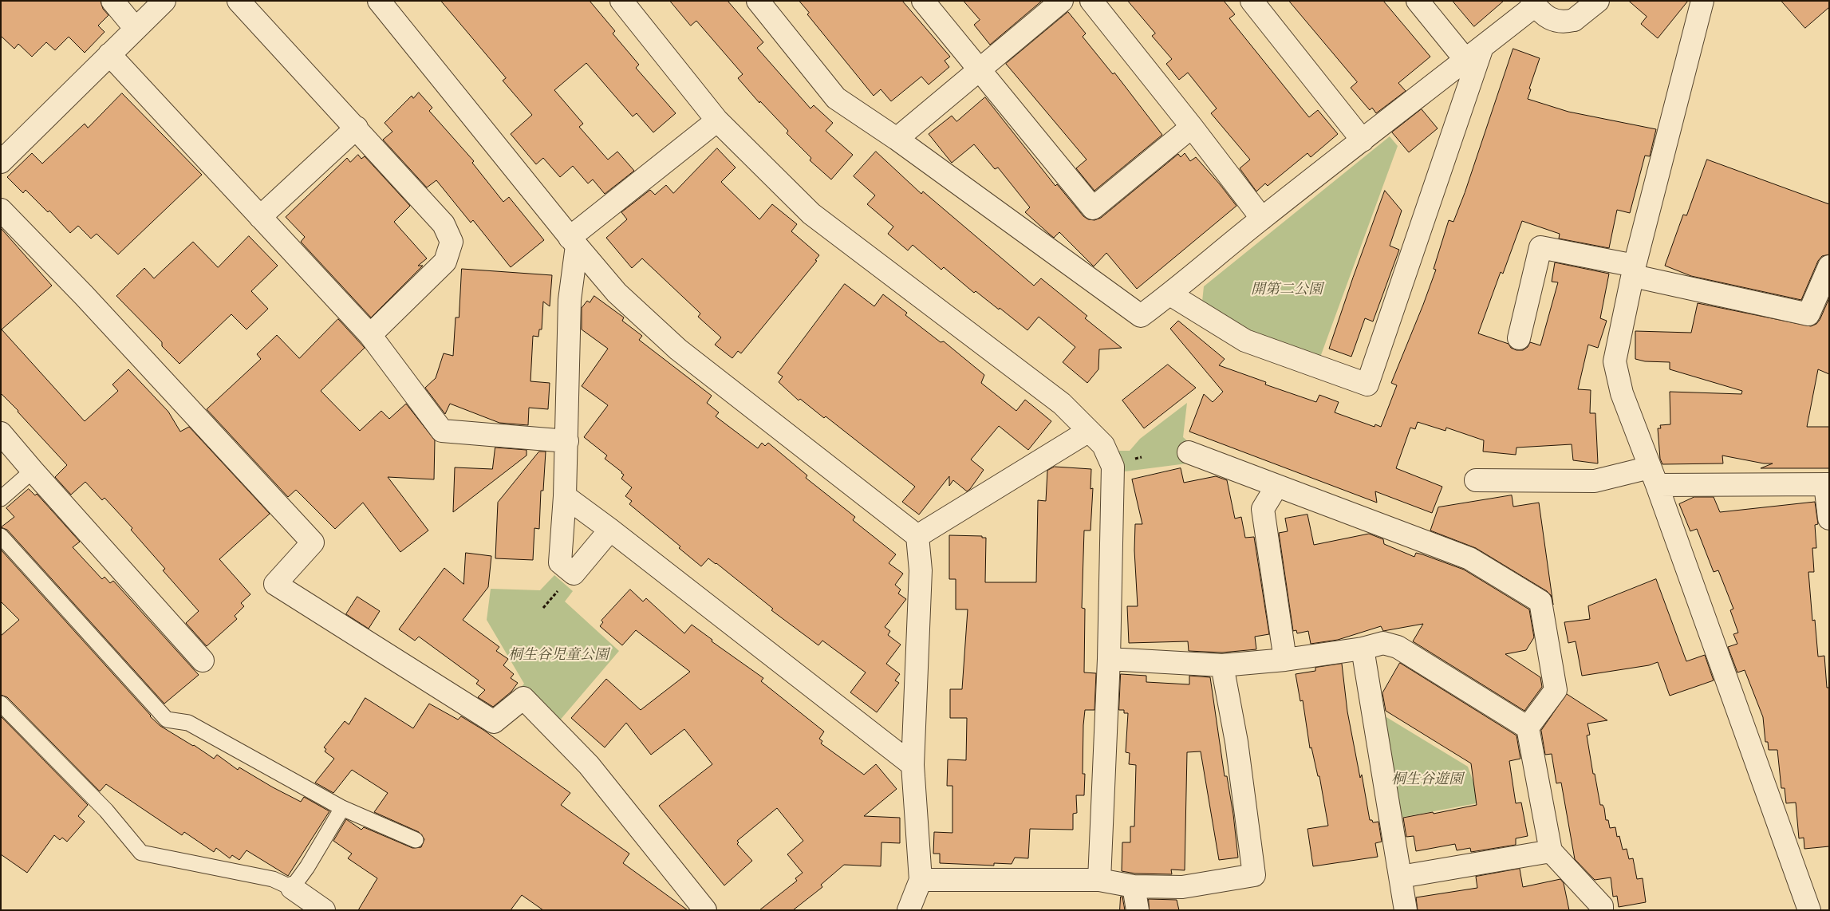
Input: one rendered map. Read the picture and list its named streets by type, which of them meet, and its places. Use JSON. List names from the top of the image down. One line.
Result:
{"parks":["開第二公園","桐生谷児童公園","桐生谷遊園"]}
